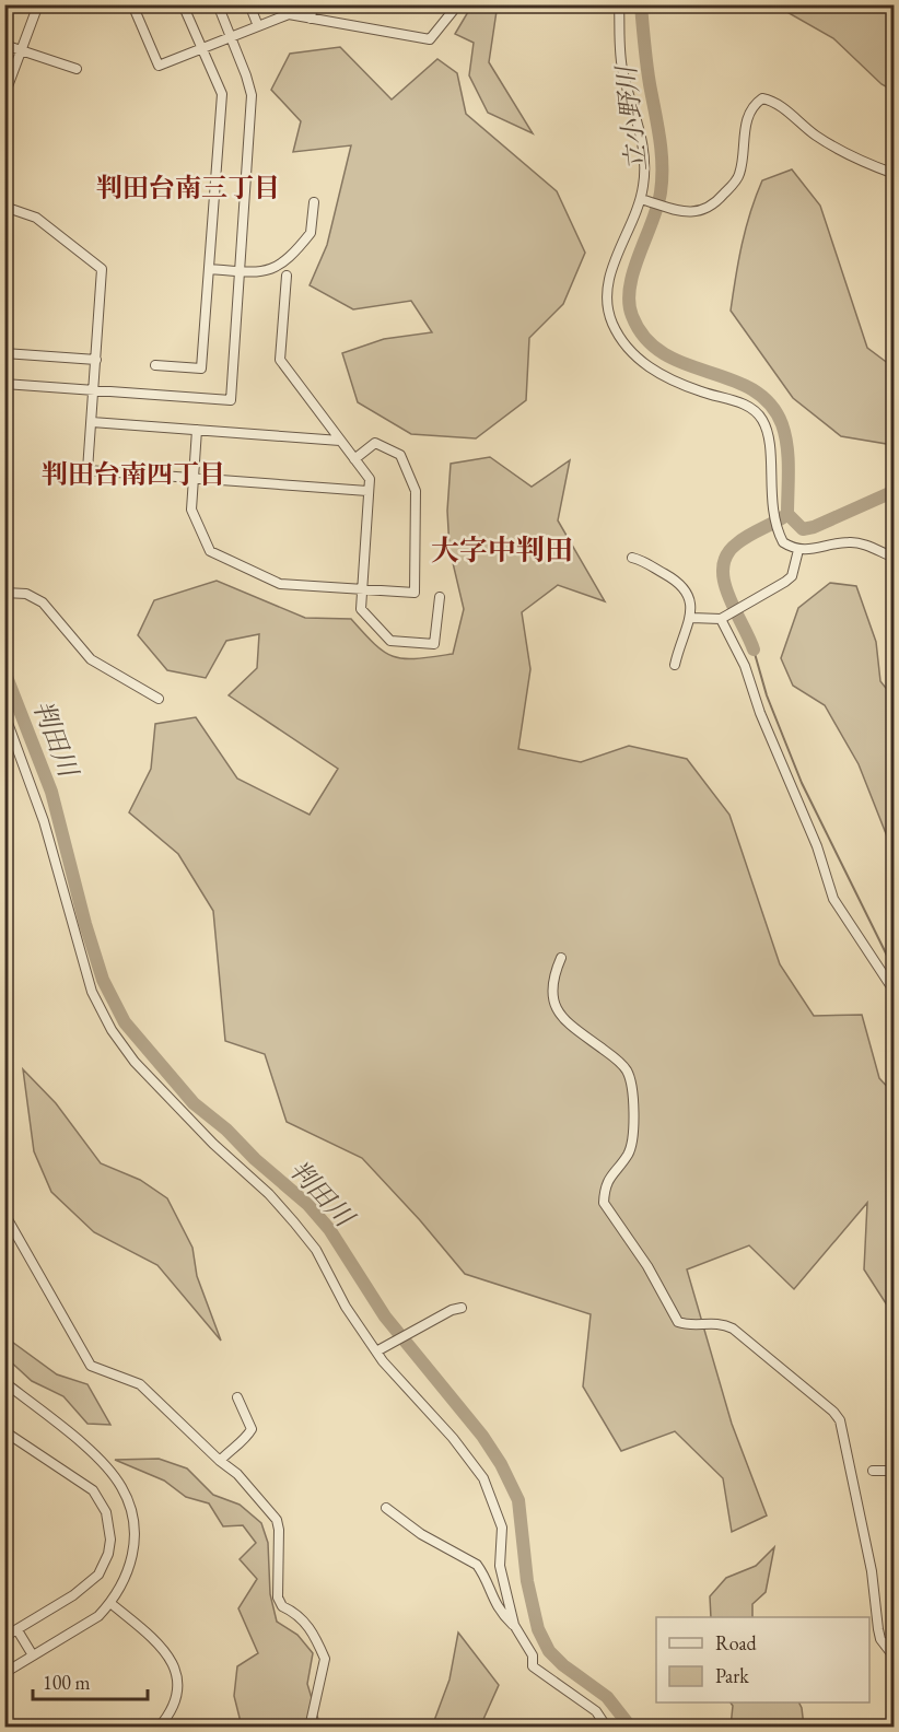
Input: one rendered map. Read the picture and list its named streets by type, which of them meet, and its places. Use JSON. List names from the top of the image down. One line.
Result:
{"districts":["判田台南三丁目","判田台南四丁目","大字中判田"],"water":["立小野川","判田川"],"legend":["Road","Park"],"scale_bar":"100 m"}
